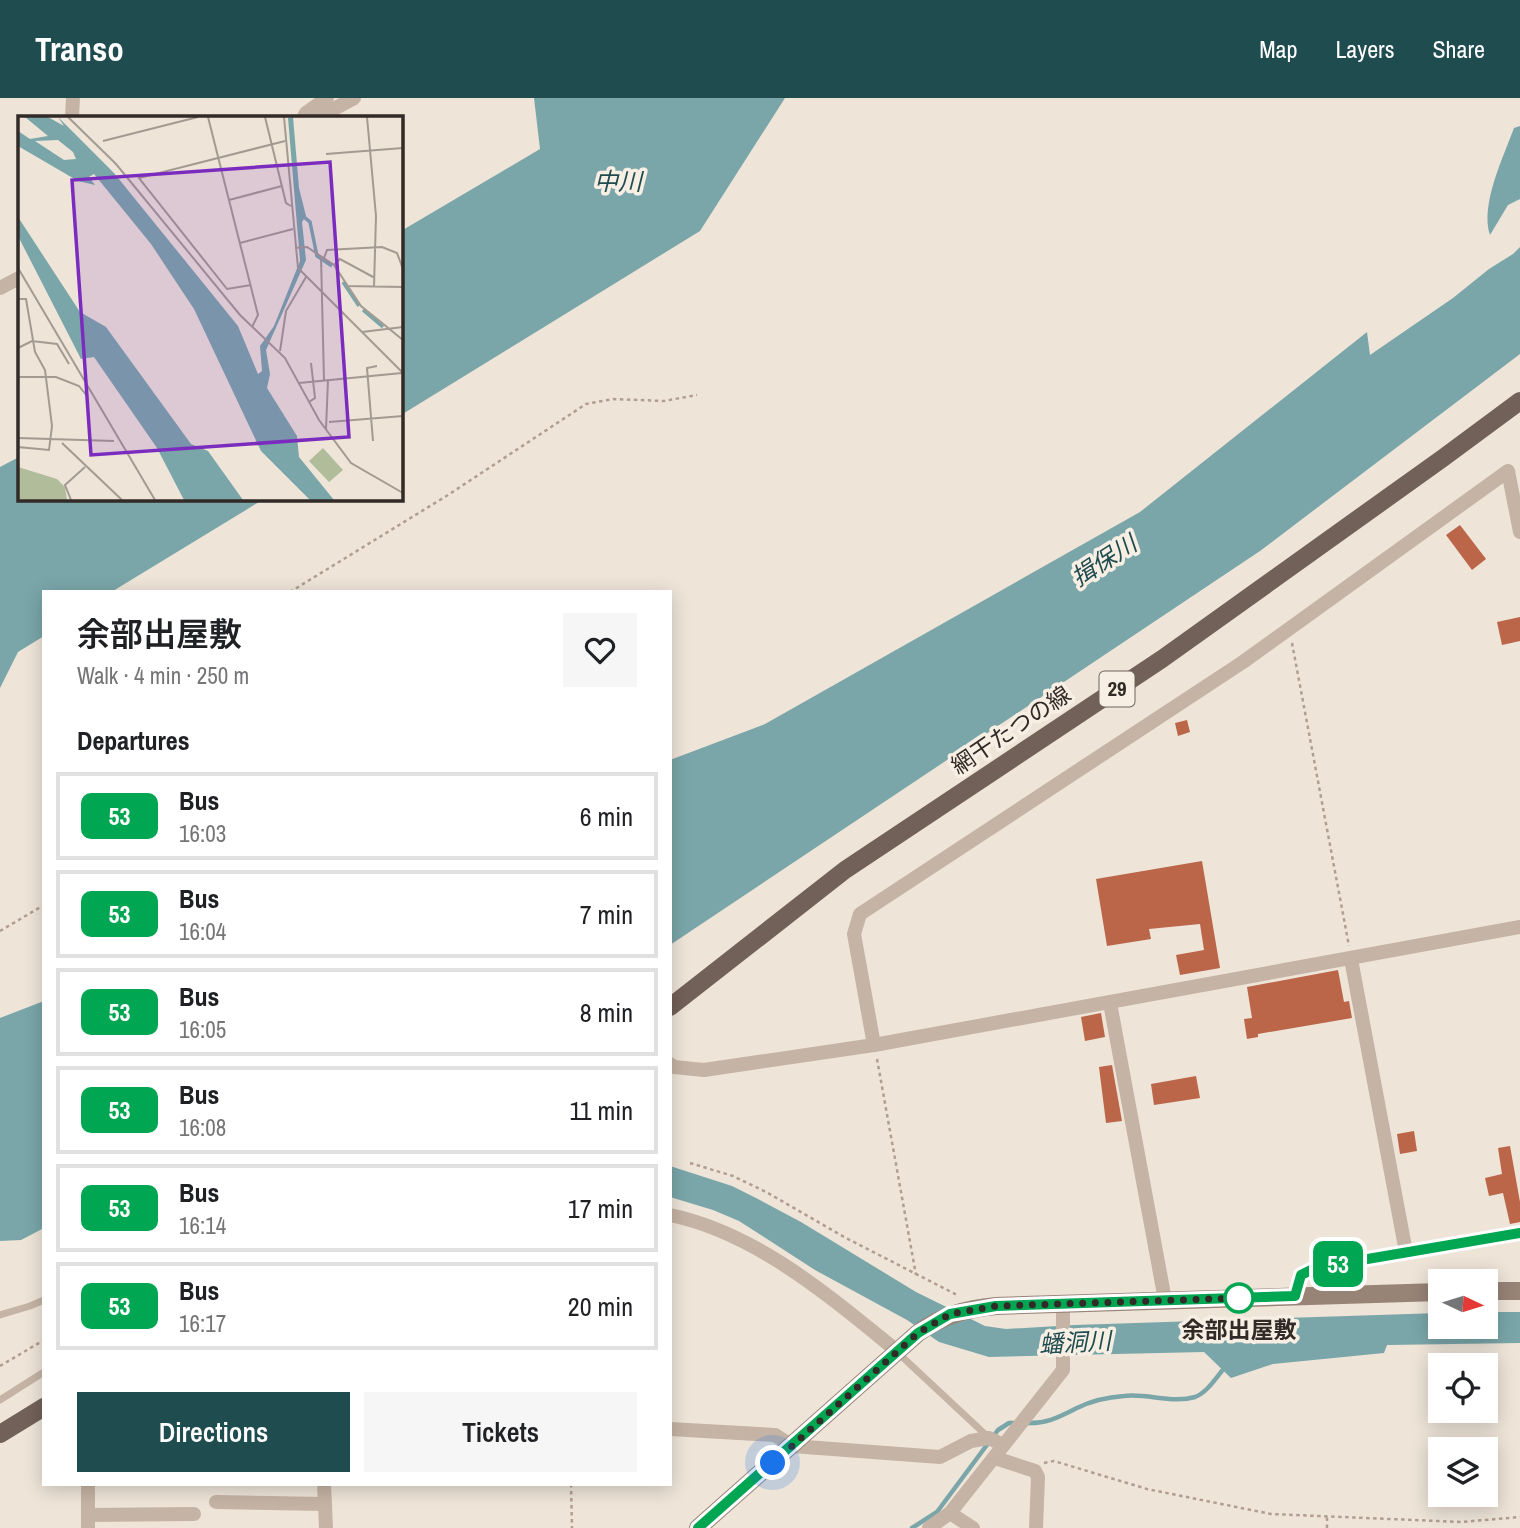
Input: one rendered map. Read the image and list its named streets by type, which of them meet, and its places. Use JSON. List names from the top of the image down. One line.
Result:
{"streets":{"main road":["29","網干たつの線"]},"water":["中川","揖保川","蟠洞川"],"places":["余部出屋敷"],"lines":["bus line 53"],"north":"right","page":{"header":"Transo","nav":["Map","Layers","Share"],"on_map":"53","heading":[["余部出屋敷","Walk · 4 min · 250 m"],"Departures"],"list":[{"mark":"53","name":"Bus","note":"16:03","value":"6 min"},{"mark":"53","name":"Bus","note":"16:04","value":"7 min"},{"mark":"53","name":"Bus","note":"16:05","value":"8 min"},{"mark":"53","name":"Bus","note":"16:08","value":"11 min"},{"mark":"53","name":"Bus","note":"16:14","value":"17 min"},{"mark":"53","name":"Bus","note":"16:17","value":"20 min"}],"buttons":["Directions","Tickets"]}}
